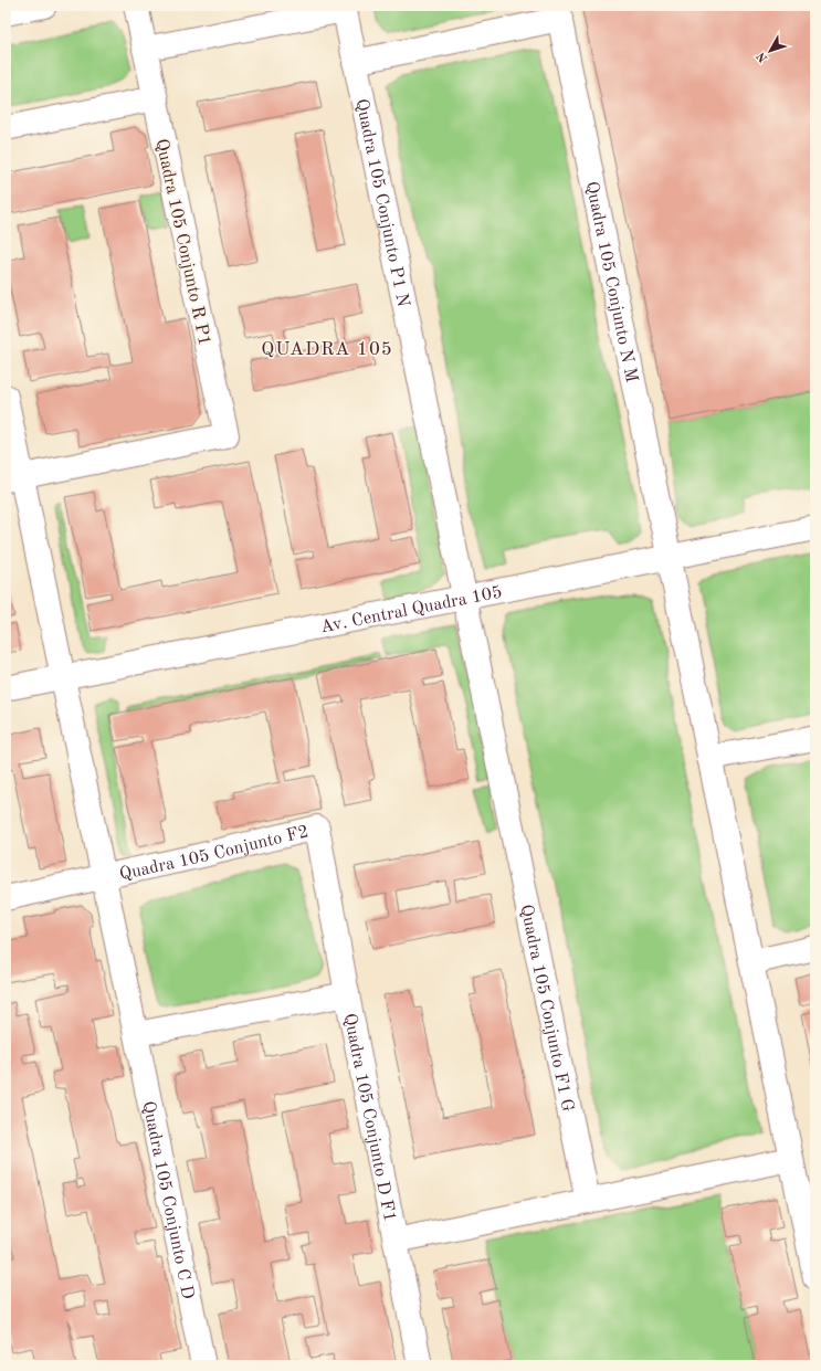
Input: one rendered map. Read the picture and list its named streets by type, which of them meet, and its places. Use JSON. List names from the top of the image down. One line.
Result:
{"streets":{"street":["Quadra 105 Conjunto P1 N","Quadra 105 Conjunto R P1","Quadra 105 Conjunto N M","Av. Central Quadra 105","Quadra 105 Conjunto F2","Quadra 105 Conjunto F1 G","Quadra 105 Conjunto D F1","Quadra 105 Conjunto C D"]},"crossings":[["Quadra 105 Conjunto P1 N","Av. Central Quadra 105"],["Quadra 105 Conjunto P1 N","Quadra 105 Conjunto F1 G"],["Quadra 105 Conjunto R P1","Quadra 105 Conjunto C D"],["Quadra 105 Conjunto N M","Av. Central Quadra 105"],["Av. Central Quadra 105","Quadra 105 Conjunto F1 G"],["Av. Central Quadra 105","Quadra 105 Conjunto C D"],["Quadra 105 Conjunto F2","Quadra 105 Conjunto D F1"],["Quadra 105 Conjunto F2","Quadra 105 Conjunto C D"]],"districts":["QUADRA 105"],"north":"bottom left"}
